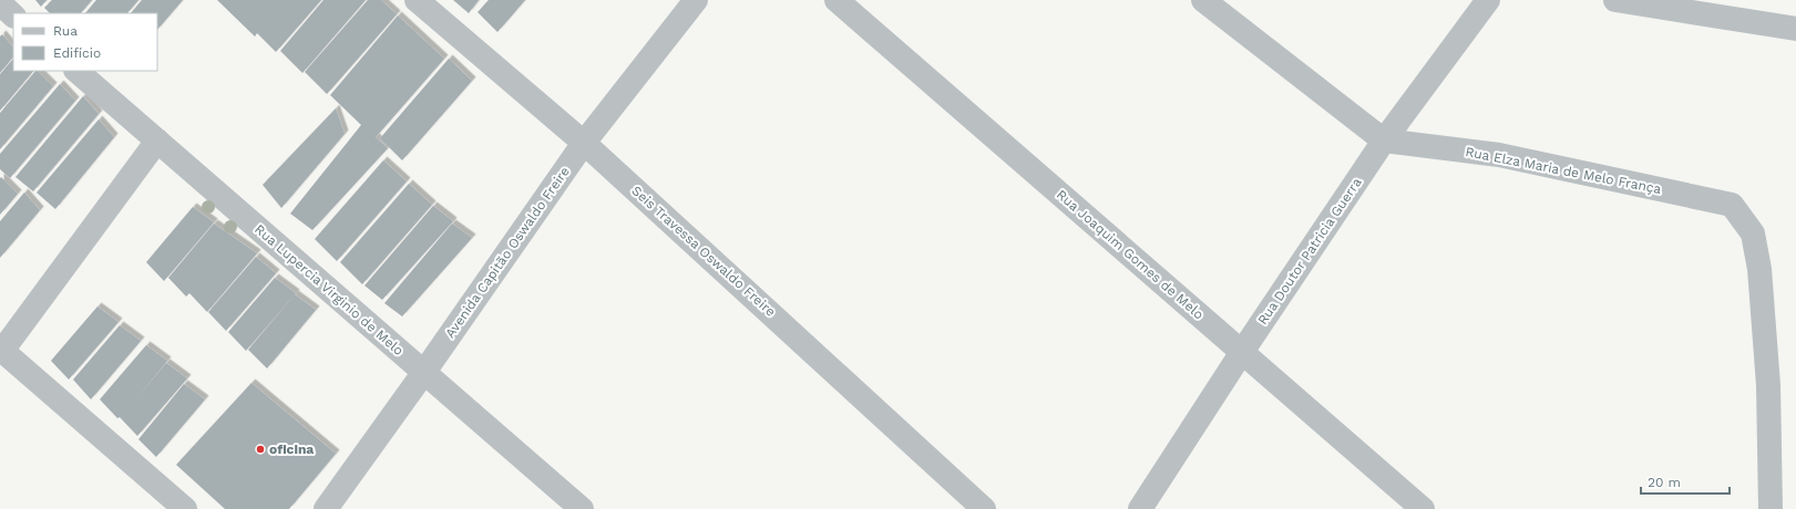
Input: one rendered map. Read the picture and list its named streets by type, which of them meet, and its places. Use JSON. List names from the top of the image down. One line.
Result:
{"streets":{"street":["Rua Elza Maria de Melo França","Seis Travessa Oswaldo Freire","Rua Doutor Patricia Guerra","Avenida Capitão Oswaldo Freire","Rua Joaquim Gomes de Melo","Rua Lupercia Virginio de Melo"]},"crossings":[["Rua Elza Maria de Melo França","Rua Doutor Patricia Guerra"],["Seis Travessa Oswaldo Freire","Avenida Capitão Oswaldo Freire"],["Rua Doutor Patricia Guerra","Rua Joaquim Gomes de Melo"],["Avenida Capitão Oswaldo Freire","Rua Lupercia Virginio de Melo"]],"places":["oficina"],"legend":["Rua","Edifício"],"scale_bar":"20 m"}
